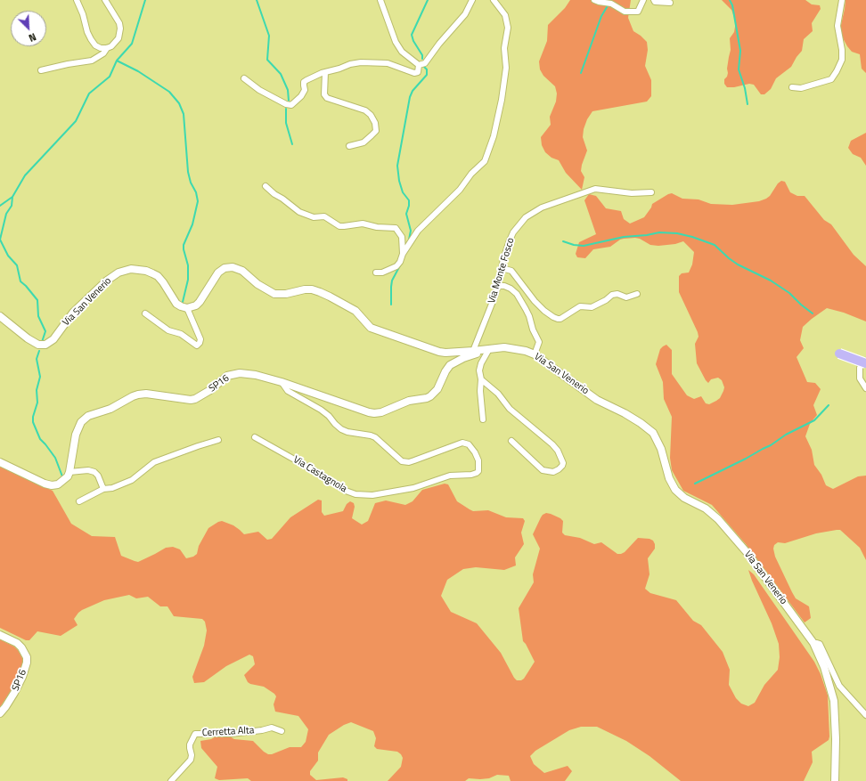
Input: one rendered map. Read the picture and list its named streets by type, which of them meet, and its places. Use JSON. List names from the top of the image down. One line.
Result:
{"streets":{"street":["Via Monte Fosco","Via San Venerio","SP16","Via Castagnola","Cerretta Alta"]},"crossings":[["Via Monte Fosco","Via San Venerio"],["Via San Venerio","SP16"],["SP16","Via Castagnola"]],"north":"bottom right"}
